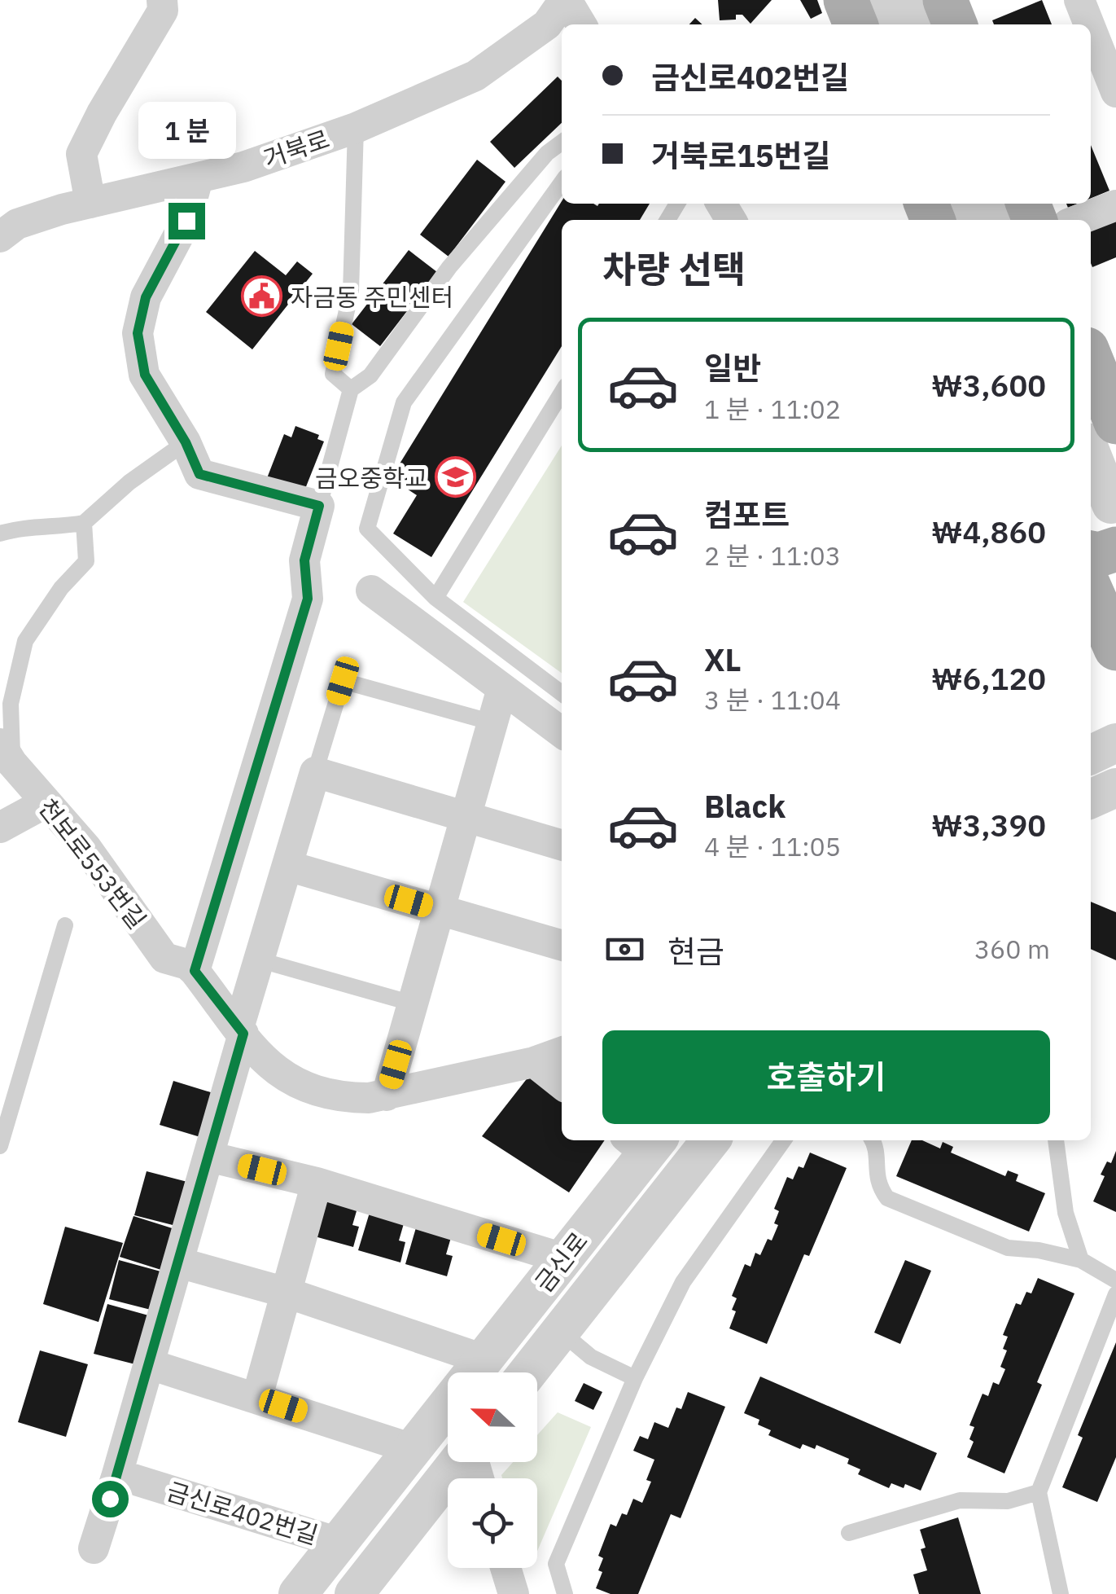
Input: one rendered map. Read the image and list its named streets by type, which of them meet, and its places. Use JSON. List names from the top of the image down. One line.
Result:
{"streets":{"street":["거북로","천보로553번길","금신로","금신로402번길"]},"crossings":[["금신로","금신로402번길"]],"places":{"public building":["자금동 주민센터"],"school or university":["금오중학교"]},"north":"left","page":{"banner":["금신로402번길","거북로15번길"],"bubble":"1 분","heading":"차량 선택","list":[{"name":"일반","note":"1 분 · 11:02","value":"₩3,600"},{"name":"컴포트","note":"2 분 · 11:03","value":"₩4,860"},{"name":"XL","note":"3 분 · 11:04","value":"₩6,120"},{"name":"Black","note":"4 분 · 11:05","value":"₩3,390"}],"pay":["현금","360 m"],"buttons":"호출하기"}}
